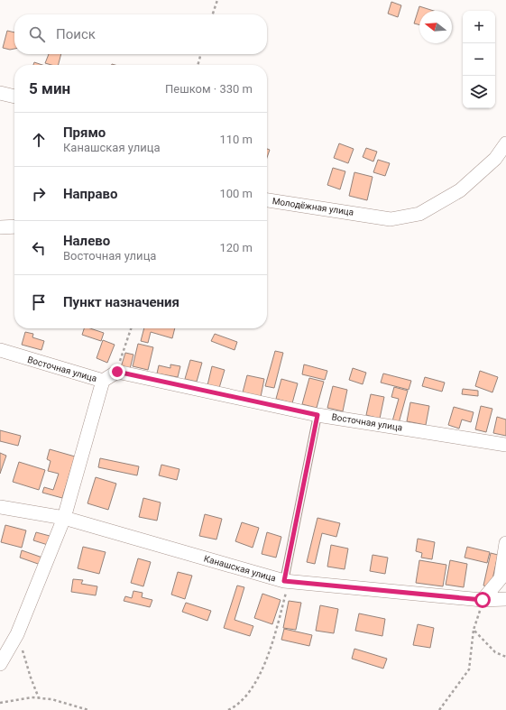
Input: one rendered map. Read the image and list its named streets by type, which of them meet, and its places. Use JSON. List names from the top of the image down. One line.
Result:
{"streets":{"street":["Молодёжная улица","Восточная улица","Канашская улица"]},"north":"left","page":{"map_buttons":["+","−"],"search":"Поиск","heading":["5 мин","Пешком · 330 m"],"list":[["Прямо","Канашская улица","110 m"],["Направо","100 m"],["Налево","Восточная улица","120 m"],"Пункт назначения"]}}
